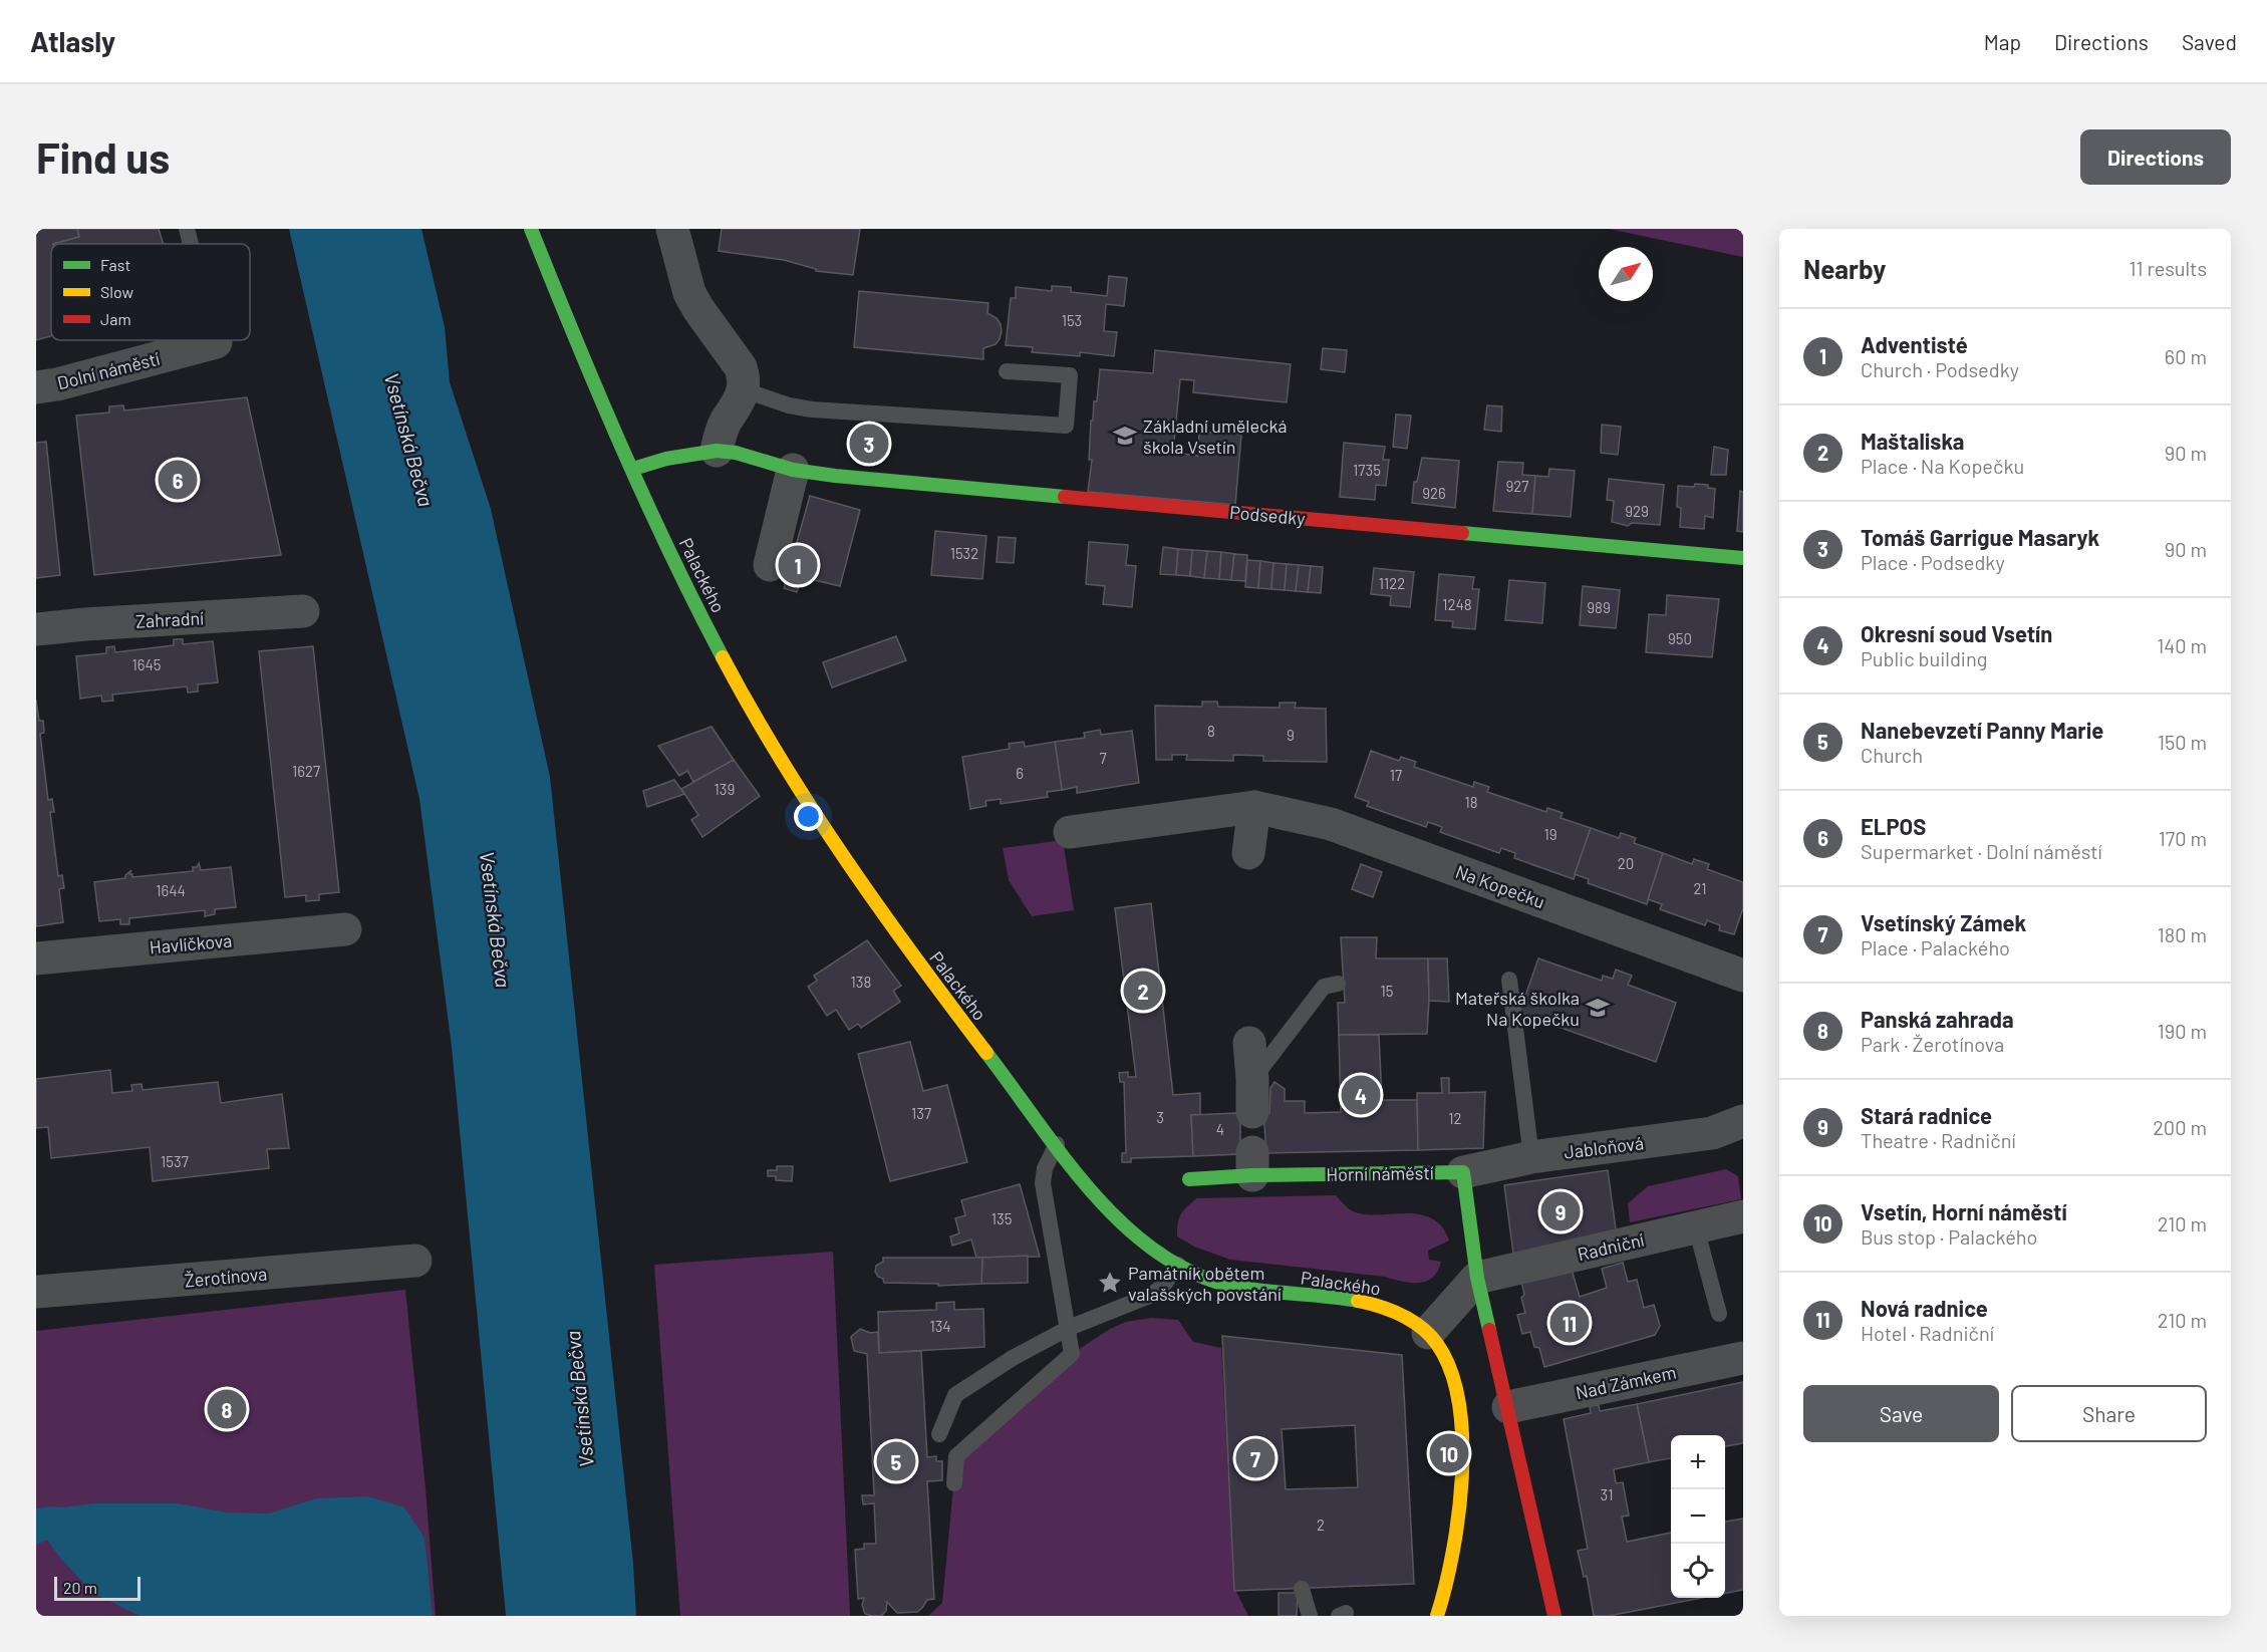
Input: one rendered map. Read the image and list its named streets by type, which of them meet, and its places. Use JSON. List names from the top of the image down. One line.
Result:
{"streets":{"street":["Dolní náměstí","Podsedky","Palackého","Zahradní","Na Kopečku","Havlíčkova","Jabloňová","Horní náměstí","Radniční","Žerotínova","Nad Zámkem"]},"crossings":[["Podsedky","Palackého"],["Jabloňová","Horní náměstí"]],"water":["Vsetínská Bečva"],"places":{"school or university":["Základní umělecká škola Vsetín","Mateřská školka Na Kopečku"],"place":["Památník obětem valašských povstání"]},"house_numbers":["153","1735","927","926","929","1532","1122","1248","989","950","1645","8","9","7","1627","6","17","139","18","19","20","21","1644","138","15","137","3","12","4","1537","135","134","31","2"],"legend":["Fast","Slow","Jam"],"scale_bar":"20 m","north":"top right","page":{"header":"Atlasly","nav":["Map","Directions","Saved"],"buttons":["Directions",["Save","Share"]],"title":"Find us","heading":["Nearby","11 results"],"list":[{"mark":"1","name":"Adventisté","note":"Church · Podsedky","value":"60 m"},{"mark":"2","name":"Maštaliska","note":"Place · Na Kopečku","value":"90 m"},{"mark":"3","name":"Tomáš Garrigue Masaryk","note":"Place · Podsedky","value":"90 m"},{"mark":"4","name":"Okresní soud Vsetín","note":"Public building","value":"140 m"},{"mark":"5","name":"Nanebevzetí Panny Marie","note":"Church","value":"150 m"},{"mark":"6","name":"ELPOS","note":"Supermarket · Dolní náměstí","value":"170 m"},{"mark":"7","name":"Vsetínský Zámek","note":"Place · Palackého","value":"180 m"},{"mark":"8","name":"Panská zahrada","note":"Park · Žerotínova","value":"190 m"},{"mark":"9","name":"Stará radnice","note":"Theatre · Radniční","value":"200 m"},{"mark":"10","name":"Vsetín, Horní náměstí","note":"Bus stop · Palackého","value":"210 m"},{"mark":"11","name":"Nová radnice","note":"Hotel · Radniční","value":"210 m"}],"pins":["3","6","1","2","4","9","11","8","10","7","5"],"map_buttons":["+","−"],"scale":"20 m"}}
